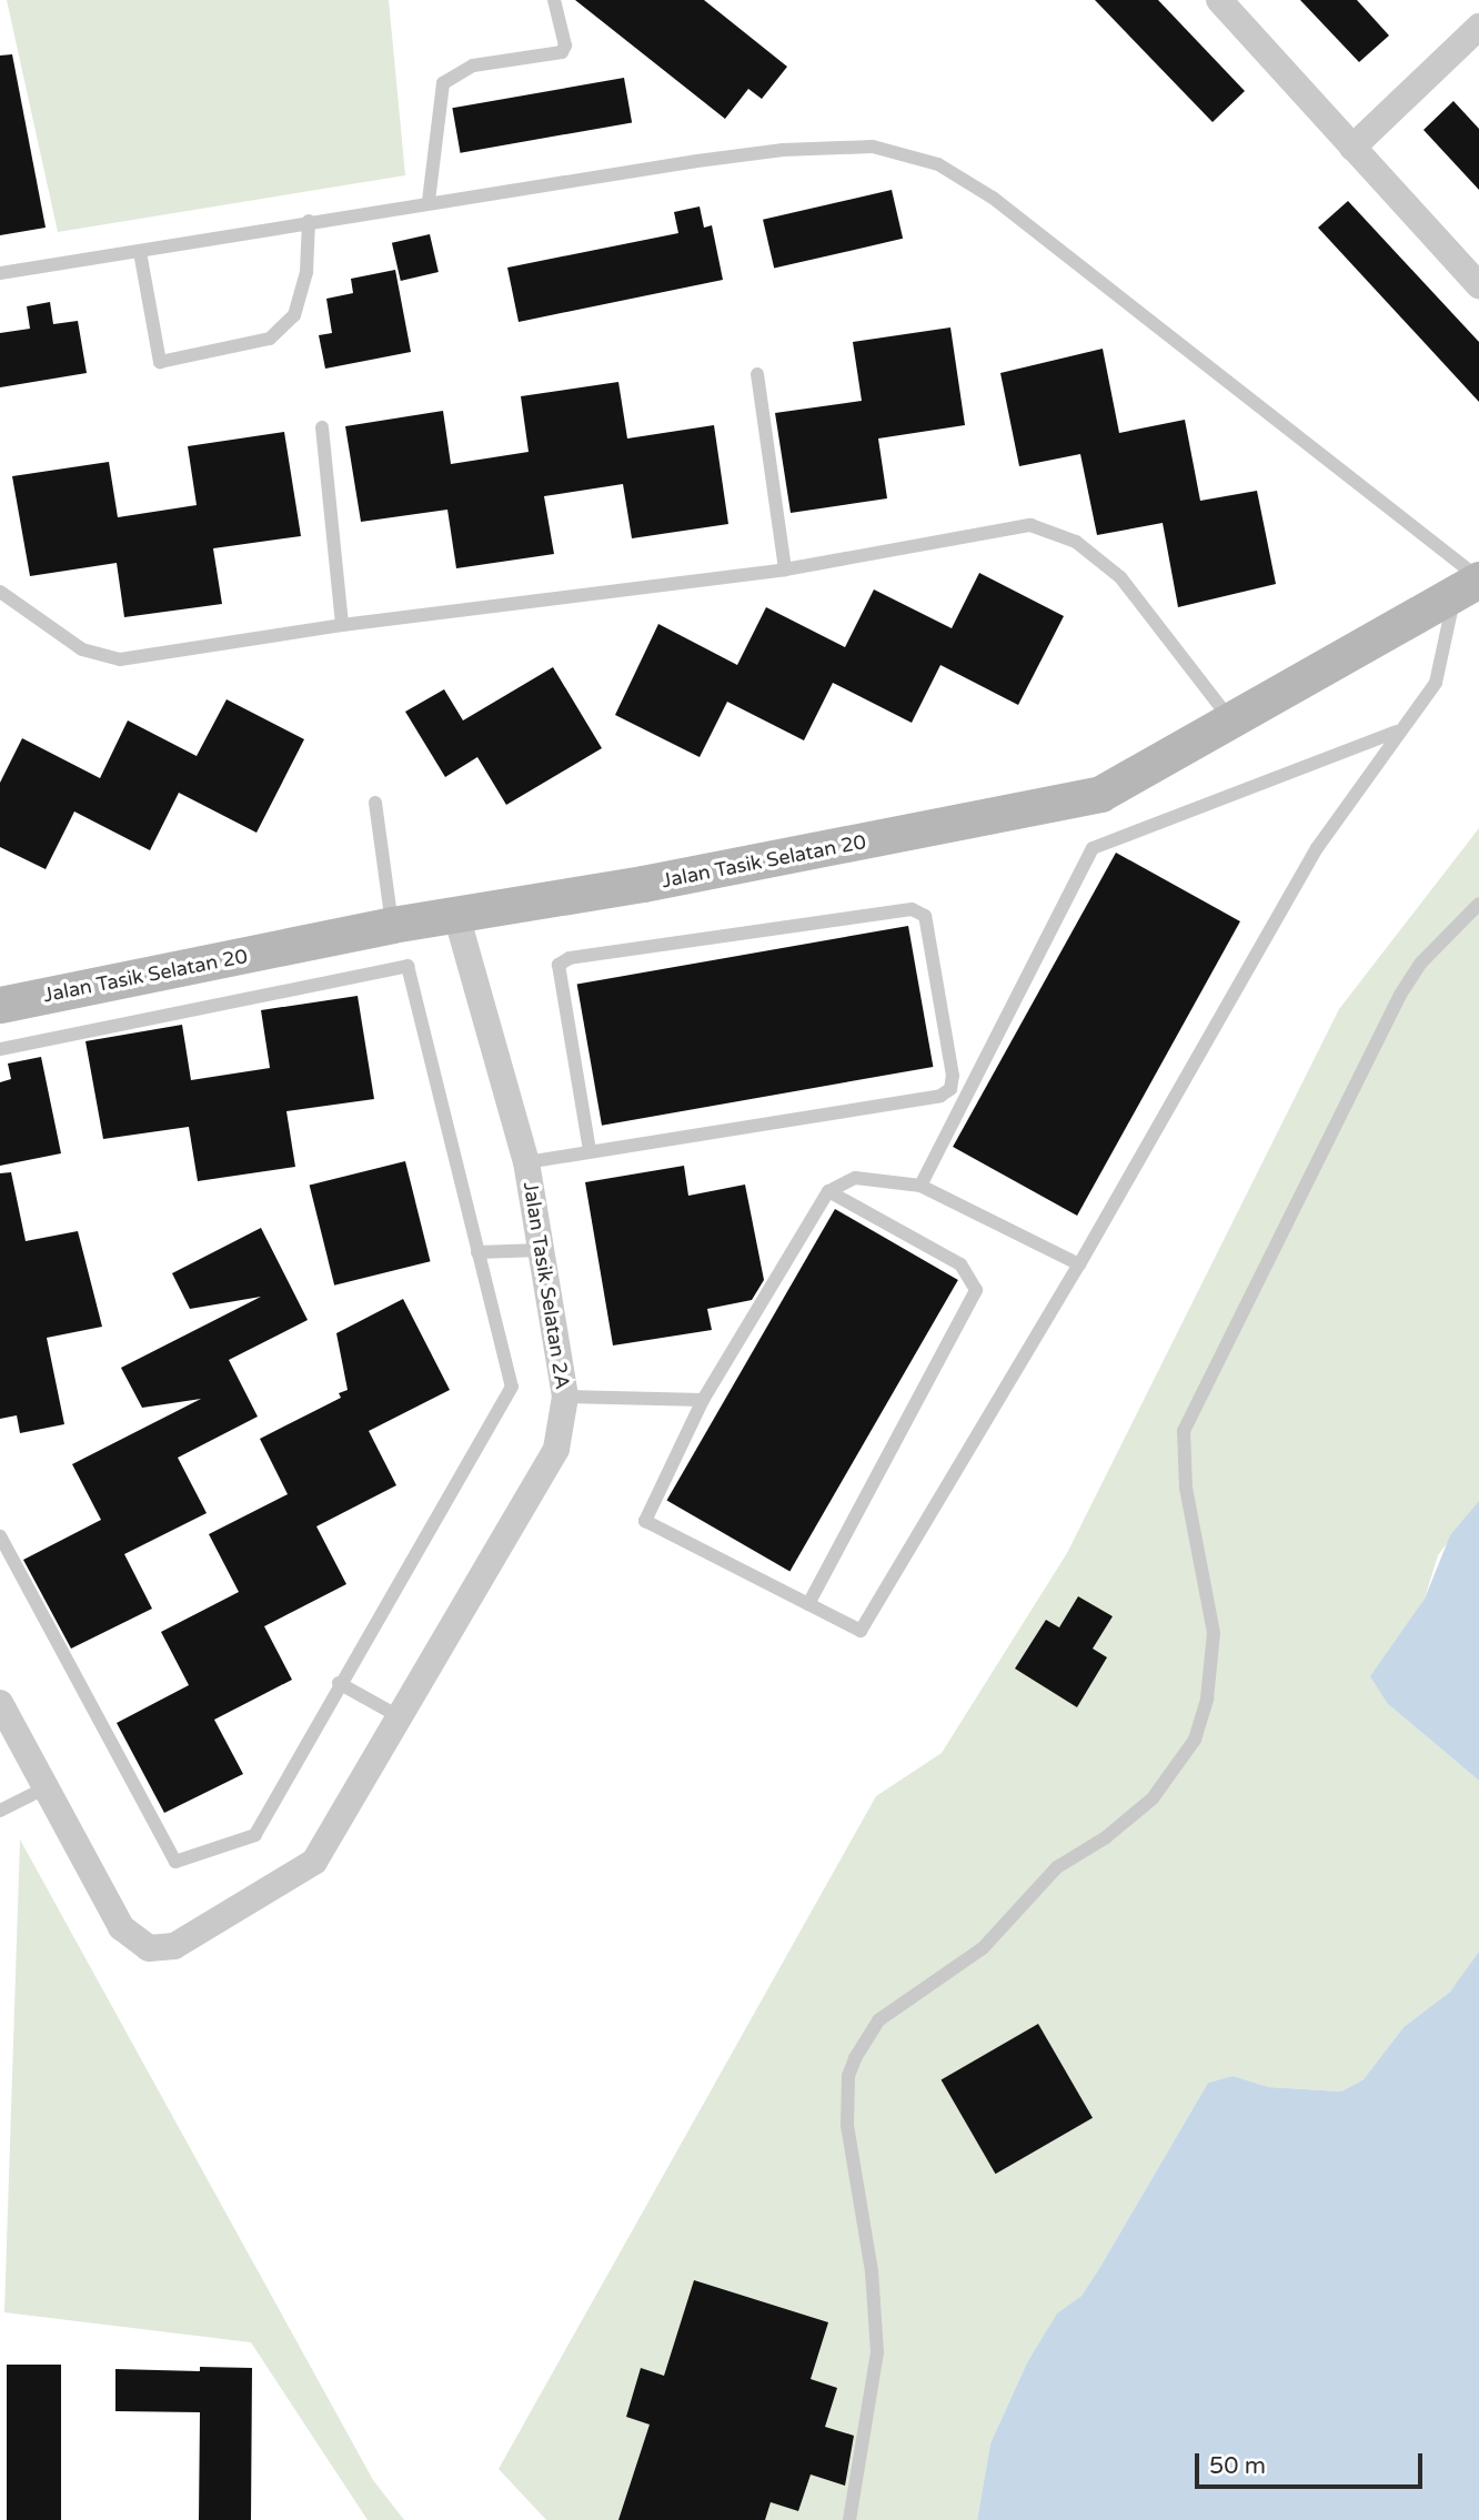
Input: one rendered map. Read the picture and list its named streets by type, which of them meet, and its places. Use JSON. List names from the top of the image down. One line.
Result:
{"streets":{"street":["Jalan Tasik Selatan 20","Jalan Tasik Selatan 2A"]},"crossings":[["Jalan Tasik Selatan 20","Jalan Tasik Selatan 2A"]],"scale_bar":"50 m"}
